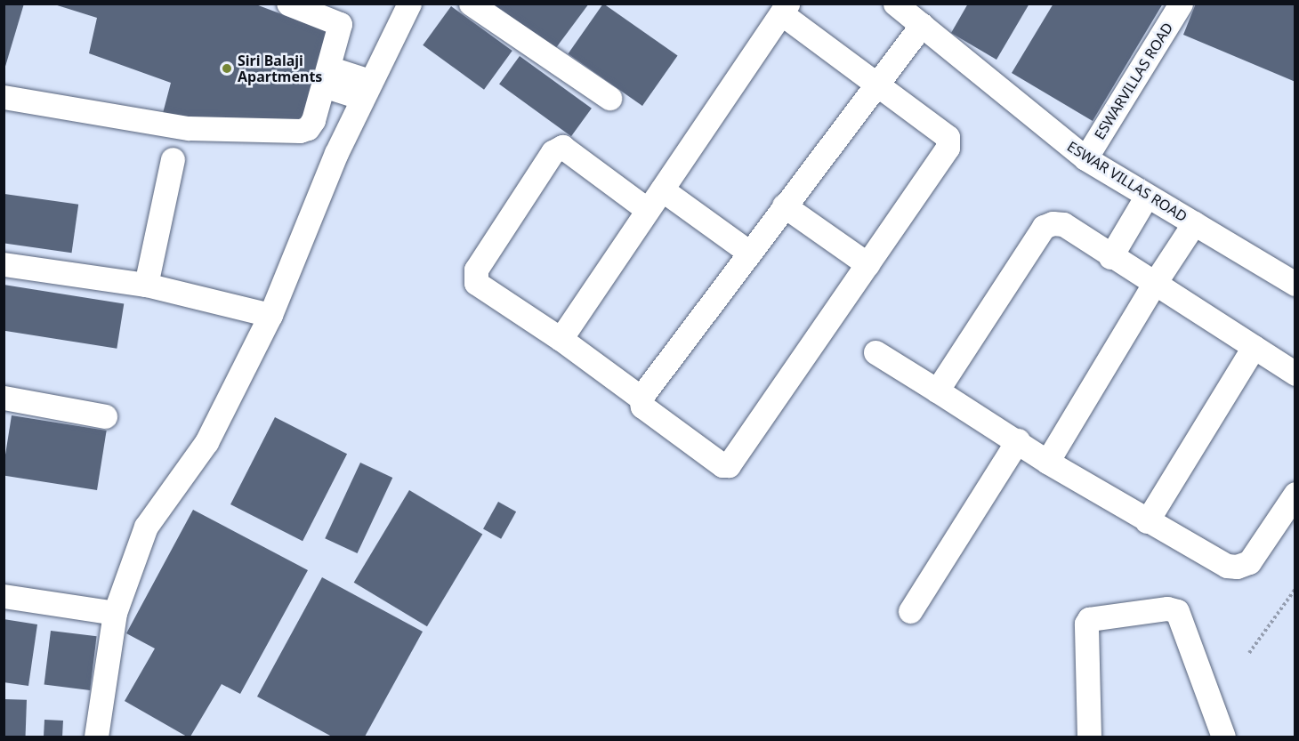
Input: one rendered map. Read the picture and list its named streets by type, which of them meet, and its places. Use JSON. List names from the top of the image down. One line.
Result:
{"streets":{"street":["ESWARVILLAS ROAD","ESWAR VILLAS ROAD"]},"crossings":[["ESWARVILLAS ROAD","ESWAR VILLAS ROAD"]],"places":["Siri Balaji Apartments"]}
